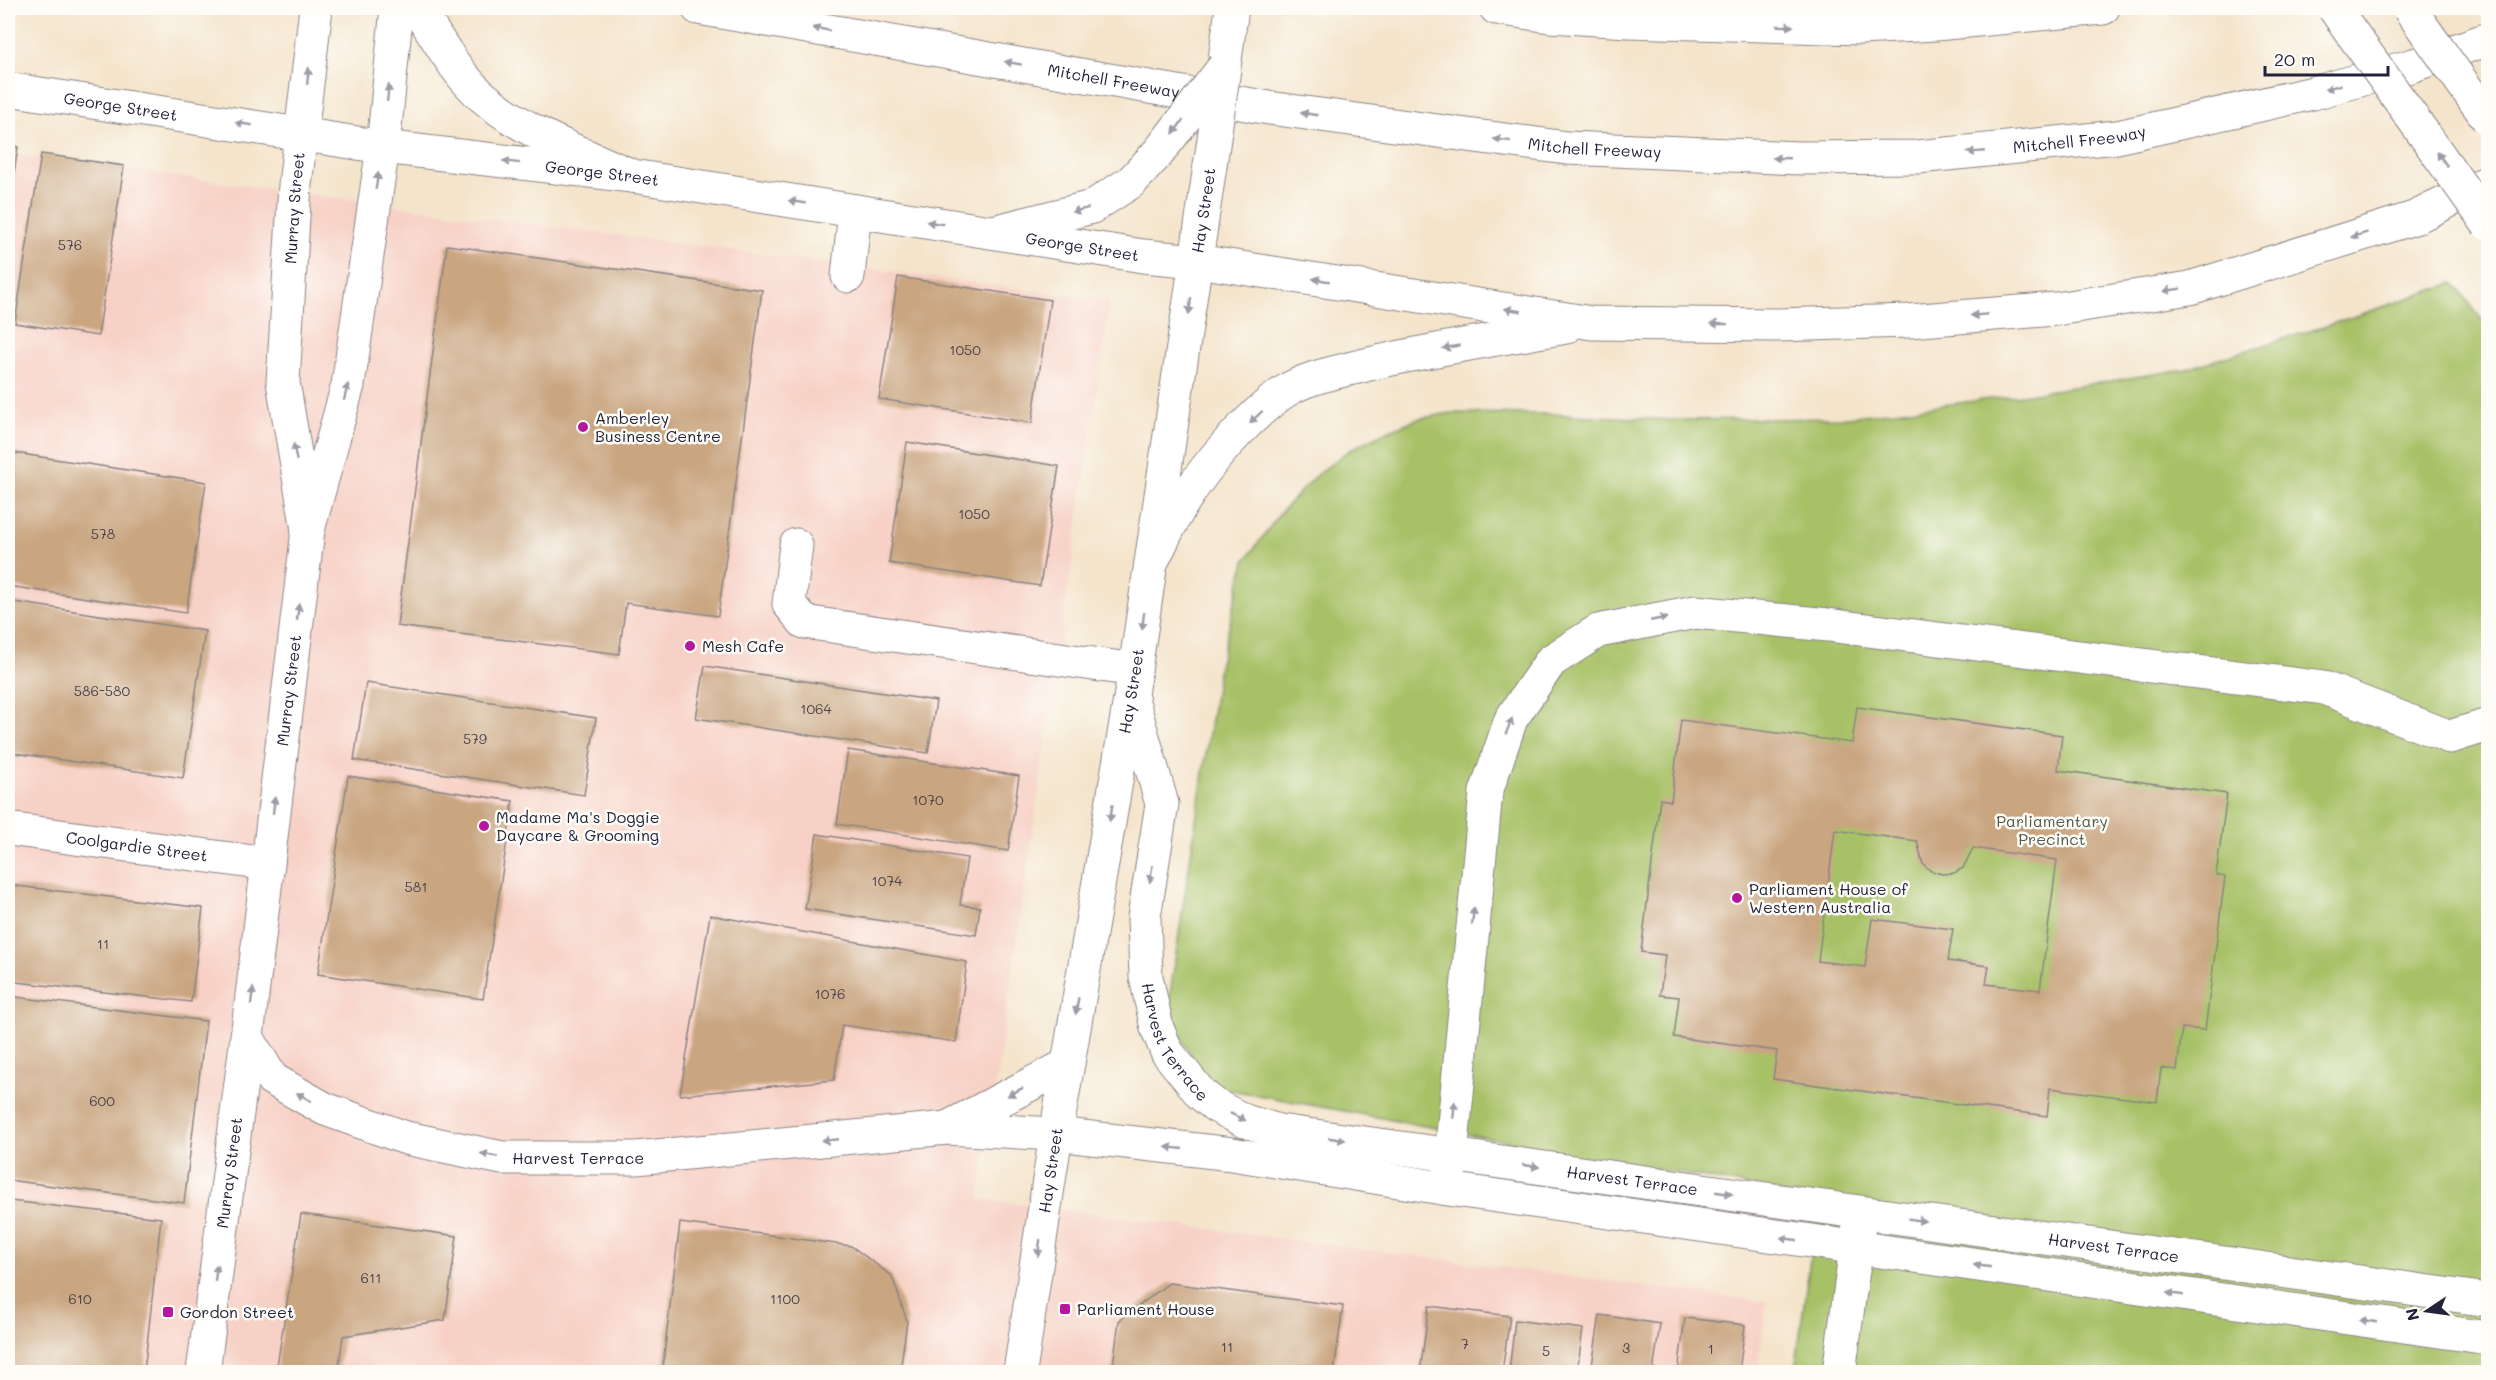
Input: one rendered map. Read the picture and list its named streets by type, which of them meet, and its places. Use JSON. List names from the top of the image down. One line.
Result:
{"streets":{"main road":["Mitchell Freeway","George Street","Murray Street","Hay Street","Coolgardie Street","Harvest Terrace"]},"crossings":[["George Street","Murray Street"],["George Street","Hay Street"],["Murray Street","Coolgardie Street"],["Murray Street","Harvest Terrace"],["Hay Street","Harvest Terrace"]],"one_way":["George Street","Hay Street"],"parks":["Parliamentary Precinct"],"places":{"other":["Amberley Business Centre","Mesh Cafe","Madame Ma's Doggie Daycare & Grooming","Parliament House of Western Australia"],"transit":["Parliament House","Gordon Street"]},"house_numbers":["576","1050","1050","578","586-580","1064","579","1070","1074","581","11","1076","600","611","610","1100","7","11","3","1","5"],"scale_bar":"20 m","north":"left"}
